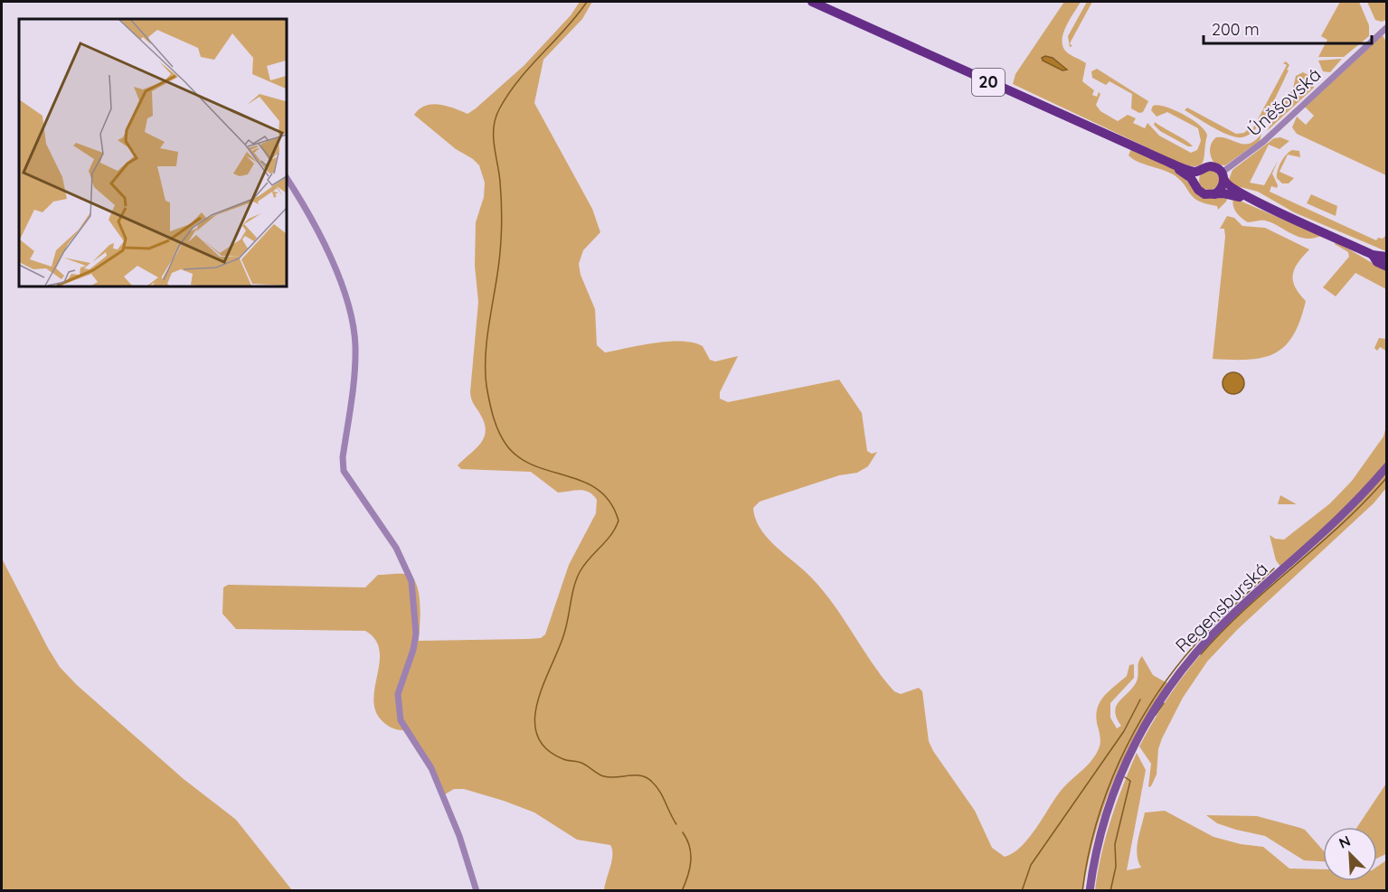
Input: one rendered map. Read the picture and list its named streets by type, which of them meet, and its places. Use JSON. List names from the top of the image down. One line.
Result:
{"streets":{"main road":["20","Regensburská"],"street":["Úněšovská"]},"crossings":[["20","Úněšovská"]],"scale_bar":"200 m","north":"top left"}
